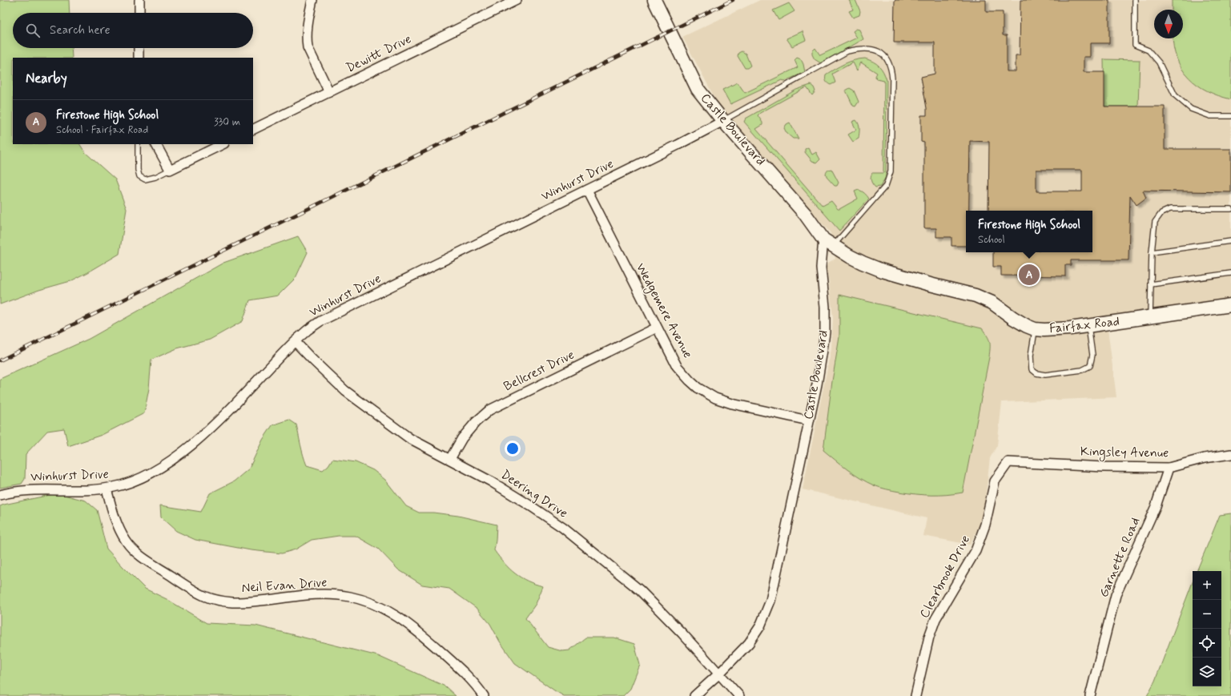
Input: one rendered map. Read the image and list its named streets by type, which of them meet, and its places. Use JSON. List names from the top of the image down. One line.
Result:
{"streets":{"street":["Dewitt Drive","Castle Boulevard","Winhurst Drive","Wedgemere Avenue","Fairfax Road","Bellcrest Drive","Kingsley Avenue","Deering Drive","Garnette Road","Clearbrook Drive","Neil Evan Drive"]},"crossings":[["Castle Boulevard","Winhurst Drive"],["Castle Boulevard","Wedgemere Avenue"],["Castle Boulevard","Fairfax Road"],["Castle Boulevard","Deering Drive"],["Winhurst Drive","Wedgemere Avenue"],["Winhurst Drive","Deering Drive"],["Winhurst Drive","Neil Evan Drive"],["Wedgemere Avenue","Bellcrest Drive"],["Bellcrest Drive","Deering Drive"],["Kingsley Avenue","Garnette Road"],["Kingsley Avenue","Clearbrook Drive"]],"north":"bottom","page":{"search":"Search here","heading":"Nearby","list":[{"mark":"A","name":"Firestone High School","note":"School · Fairfax Road","value":"330 m"}],"popup":["Firestone High School","School"],"pins":"A","map_buttons":["+","−"]}}
